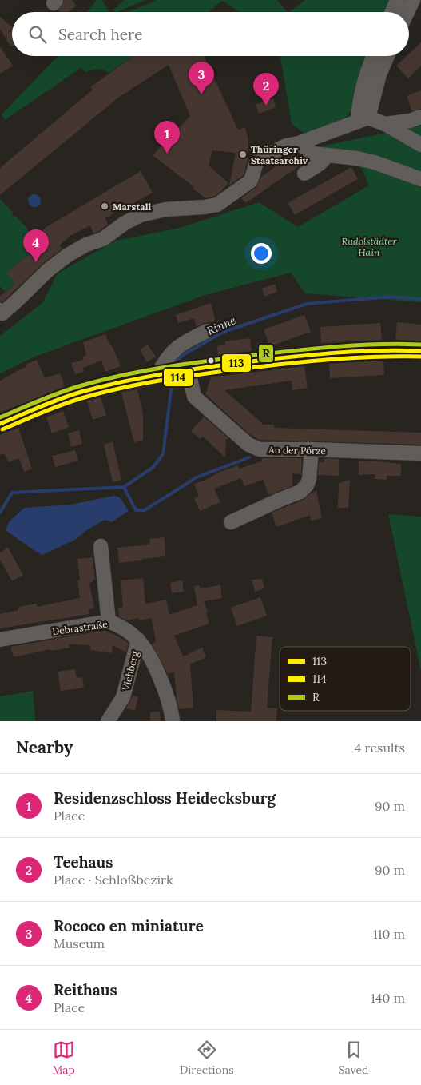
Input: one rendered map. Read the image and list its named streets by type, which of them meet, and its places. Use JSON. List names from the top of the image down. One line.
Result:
{"streets":{"street":["An der Pörze","Debrastraße","Viehberg"]},"crossings":[["Debrastraße","Viehberg"]],"water":["Rinne"],"parks":["Rudolstädter Hain"],"places":["Thüringer Staatsarchiv","Marstall"],"lines":["transit line R","transit line 113","transit line 114"],"legend":["113","114","R"],"page":{"search":"Search here","pins":["3","2","1","4"],"heading":["Nearby","4 results"],"list":[{"mark":"1","name":"Residenzschloss Heidecksburg","note":"Place","value":"90 m"},{"mark":"2","name":"Teehaus","note":"Place · Schloßbezirk","value":"90 m"},{"mark":"3","name":"Rococo en miniature","note":"Museum","value":"110 m"},{"mark":"4","name":"Reithaus","note":"Place","value":"140 m"}],"nav":["Map","Directions","Saved"]}}
